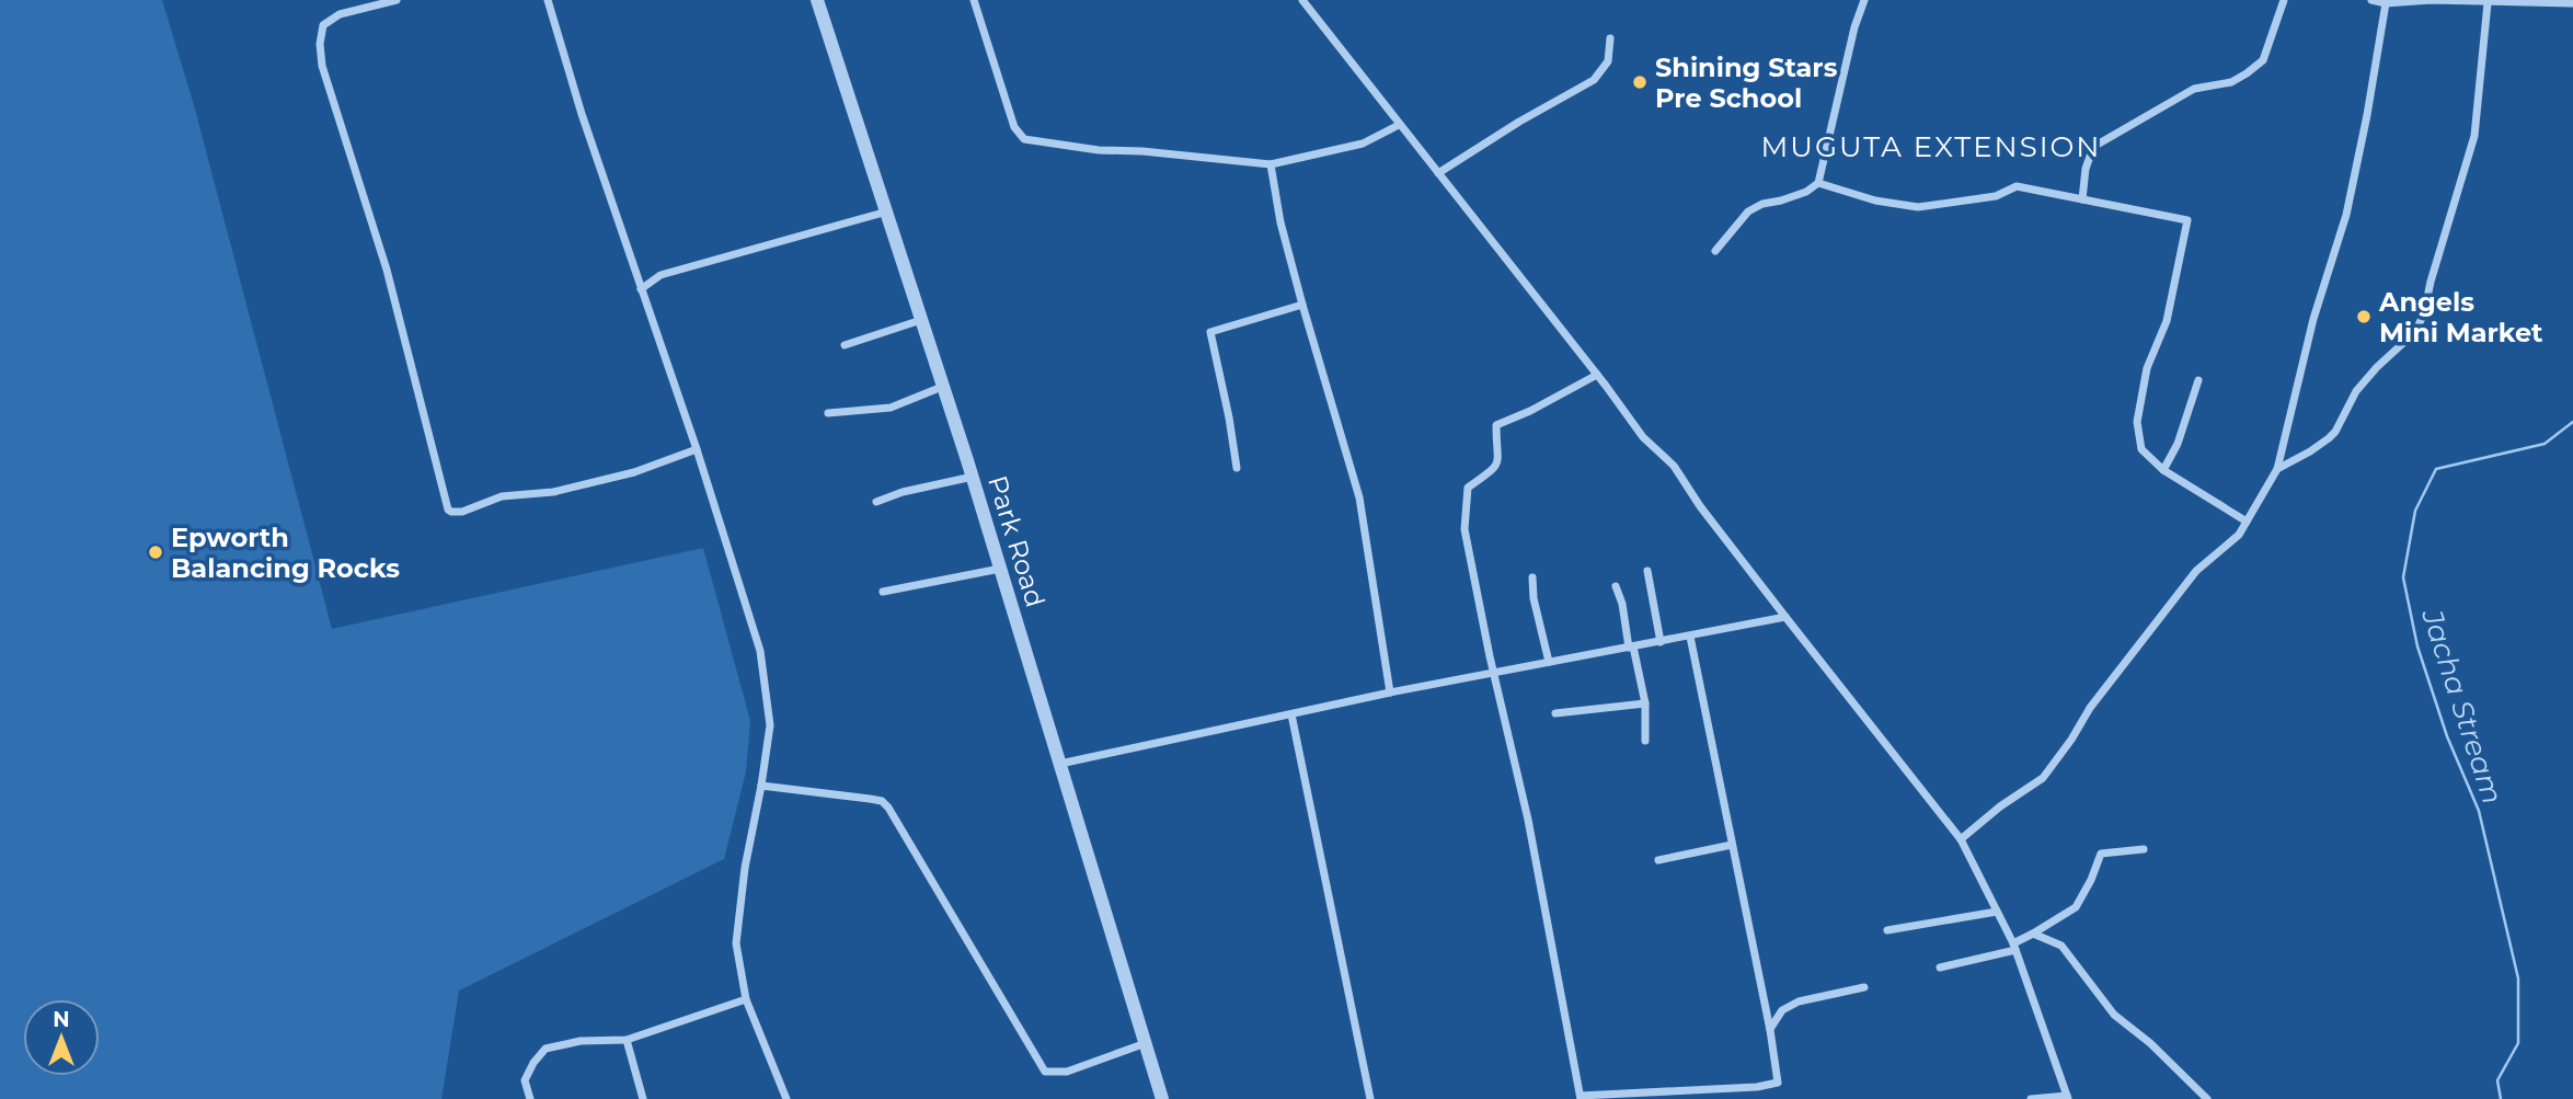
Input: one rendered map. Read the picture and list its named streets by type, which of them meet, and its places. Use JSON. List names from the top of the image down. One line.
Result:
{"streets":{"street":["Park Road"]},"districts":["MUGUTA EXTENSION"],"water":["Jacha Stream"],"places":["Shining Stars Pre School","Angels Mini Market","Epworth Balancing Rocks"],"north":"top"}
